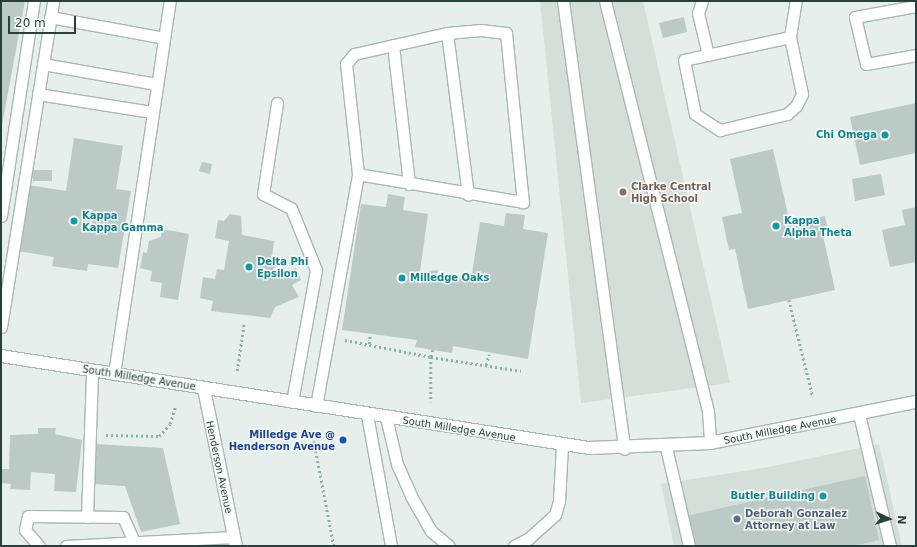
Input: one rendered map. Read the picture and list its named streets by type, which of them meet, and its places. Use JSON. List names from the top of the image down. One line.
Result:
{"streets":{"main road":["South Milledge Avenue","Henderson Avenue"]},"crossings":[["South Milledge Avenue","Henderson Avenue"]],"places":["Chi Omega","Clarke Central High School","Kappa Kappa Gamma","Kappa Alpha Theta","Delta Phi Epsilon","Milledge Oaks","Milledge Ave @ Henderson Avenue","Butler Building","Deborah Gonzalez Attorney at Law"],"scale_bar":"20 m","north":"right"}
